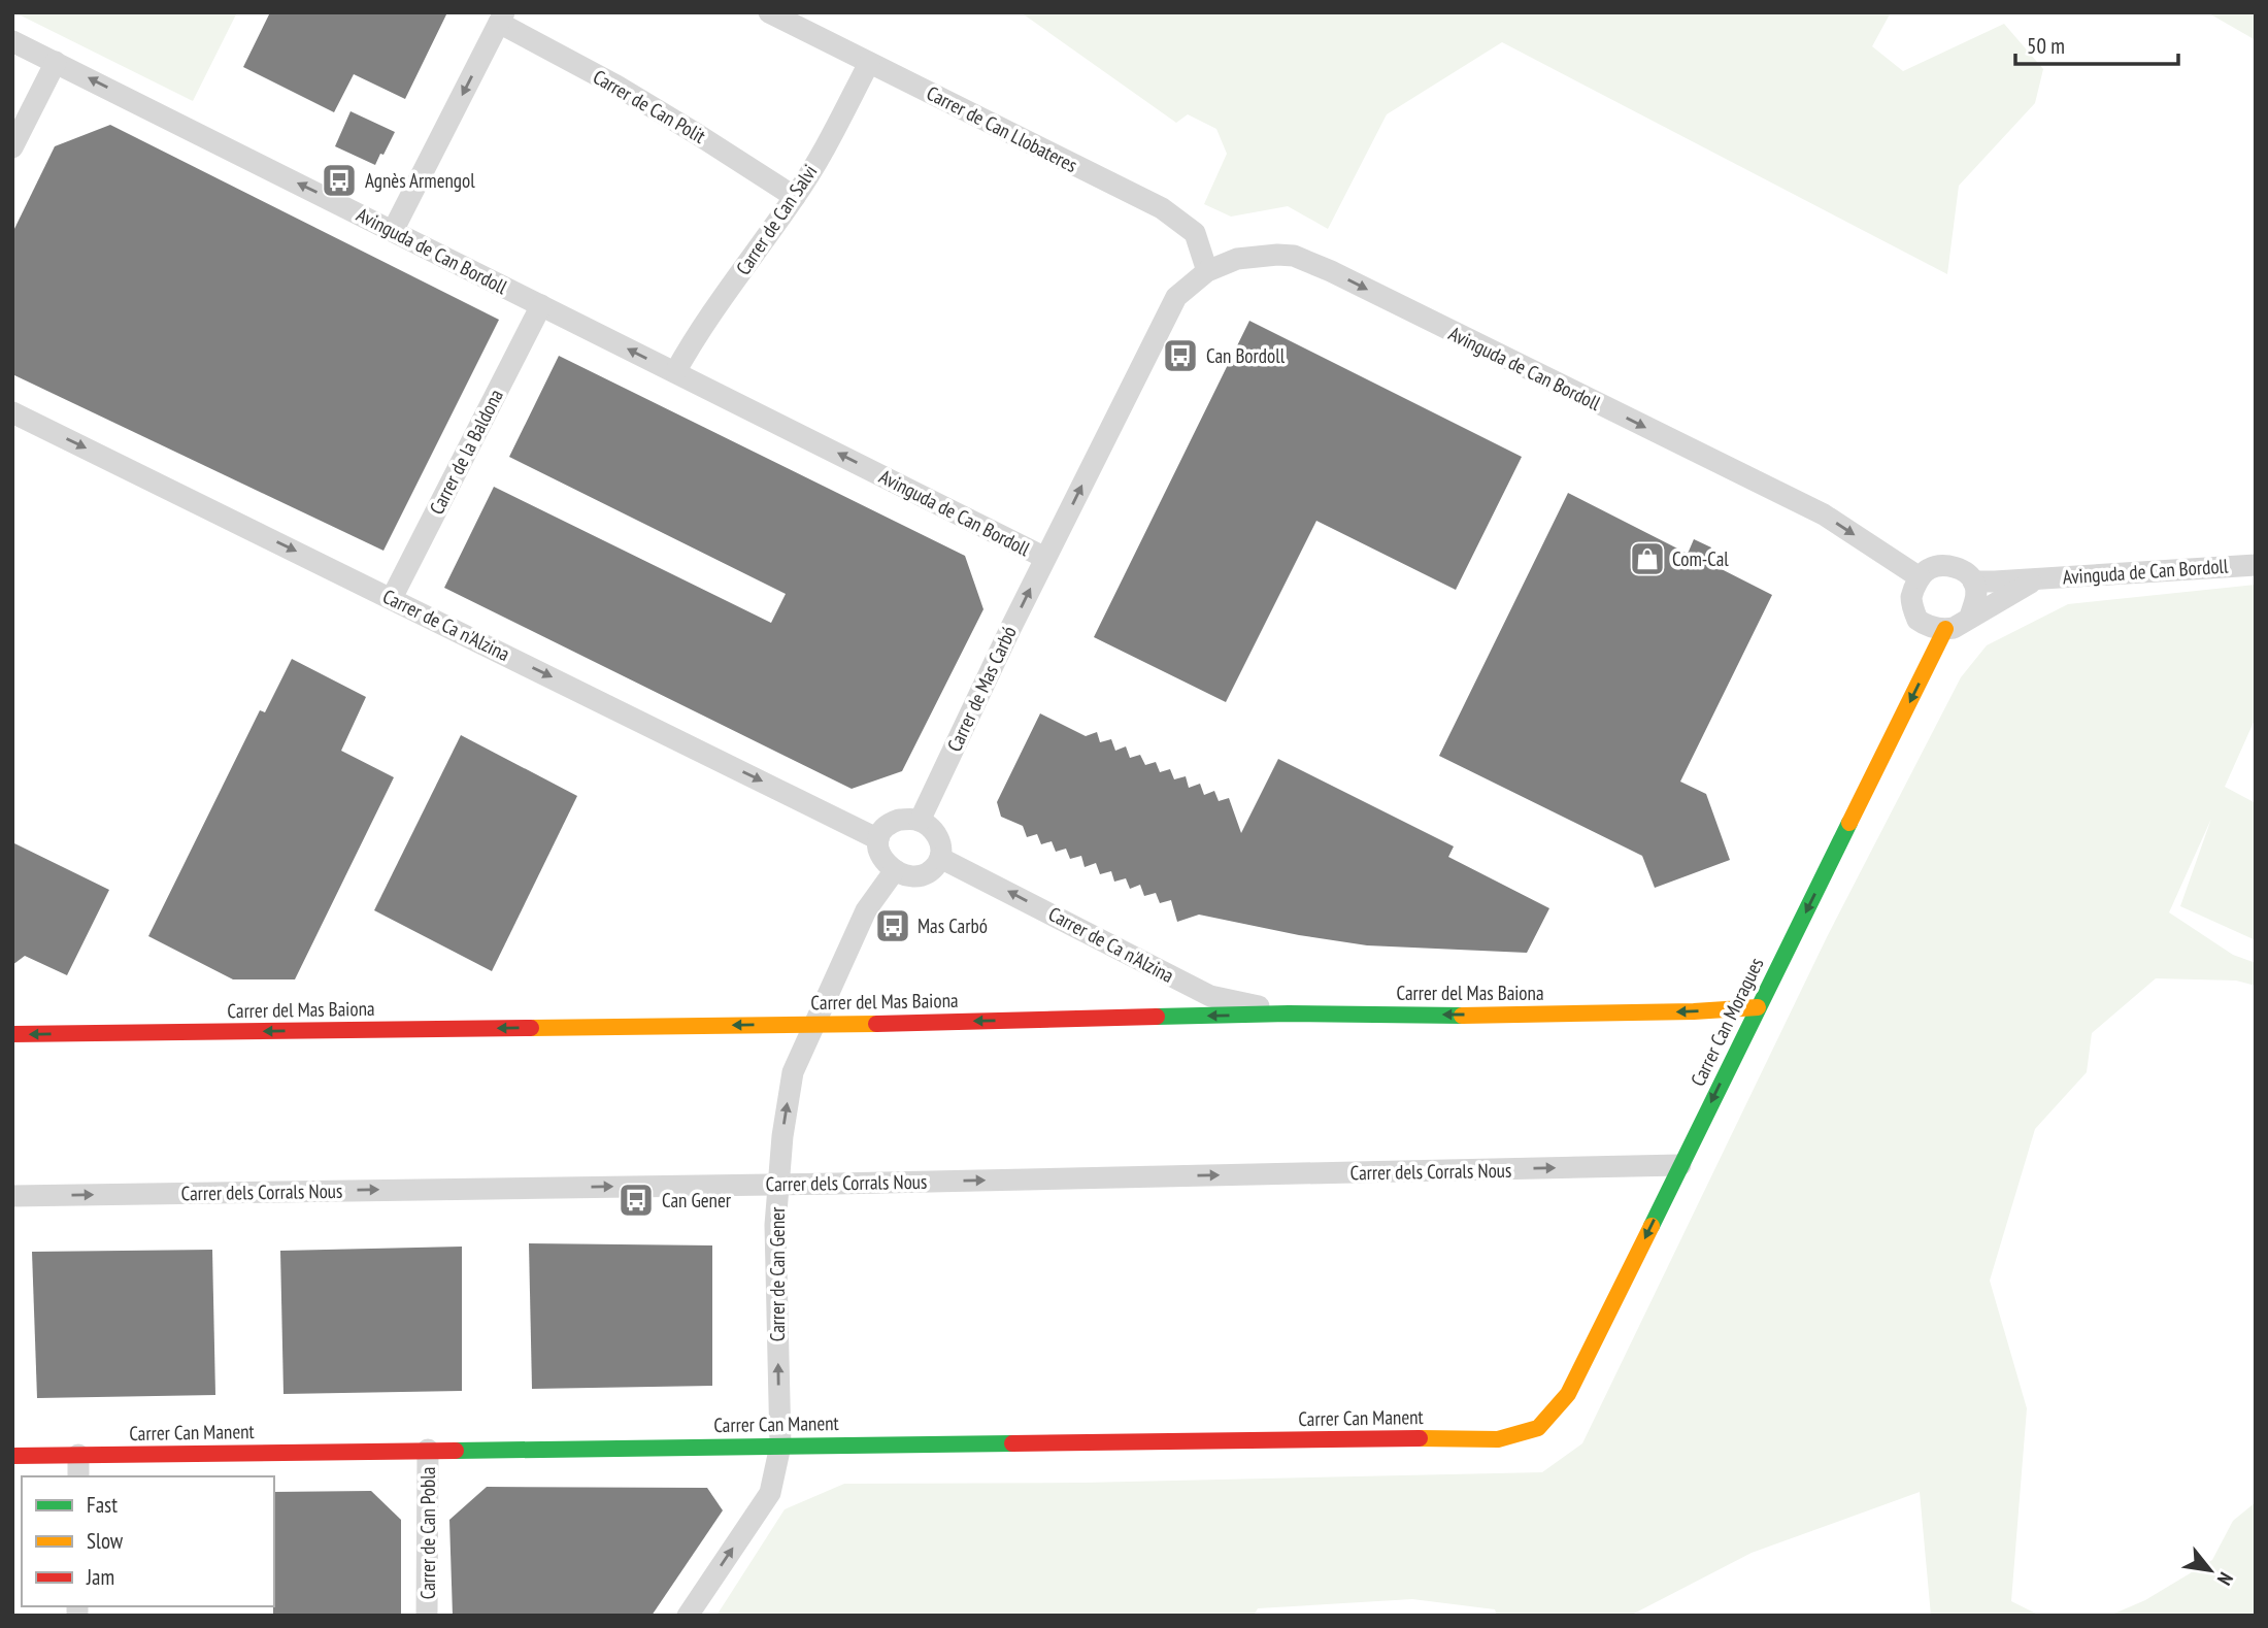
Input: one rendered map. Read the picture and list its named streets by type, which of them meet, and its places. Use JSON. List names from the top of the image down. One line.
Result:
{"streets":{"street":["Carrer de Can Polit","Carrer de Can Llobateres","Carrer de Can Salvi","Avinguda de Can Bordoll","Carrer de la Baldona","Carrer de Ca n'Alzina","Carrer de Mas Carbó","Carrer del Mas Baiona","Carrer Can Moragues","Carrer dels Corrals Nous","Carrer de Can Gener","Carrer Can Manent","Carrer de Can Pobla"]},"crossings":[["Carrer de Can Polit","Carrer de Can Salvi"],["Carrer de Can Llobateres","Carrer de Can Salvi"],["Carrer de Can Llobateres","Avinguda de Can Bordoll"],["Carrer de Can Salvi","Avinguda de Can Bordoll"],["Avinguda de Can Bordoll","Carrer de la Baldona"],["Avinguda de Can Bordoll","Carrer de Mas Carbó"],["Avinguda de Can Bordoll","Carrer Can Moragues"],["Carrer de la Baldona","Carrer de Ca n'Alzina"],["Carrer de Ca n'Alzina","Carrer de Mas Carbó"],["Carrer de Ca n'Alzina","Carrer del Mas Baiona"],["Carrer de Ca n'Alzina","Carrer de Can Gener"],["Carrer de Mas Carbó","Carrer de Can Gener"],["Carrer del Mas Baiona","Carrer Can Moragues"],["Carrer del Mas Baiona","Carrer de Can Gener"],["Carrer Can Moragues","Carrer dels Corrals Nous"],["Carrer Can Moragues","Carrer Can Manent"],["Carrer dels Corrals Nous","Carrer de Can Gener"],["Carrer de Can Gener","Carrer Can Manent"],["Carrer Can Manent","Carrer de Can Pobla"]],"one_way":["Carrer de Mas Carbó","Carrer del Mas Baiona","Carrer Can Moragues","Carrer dels Corrals Nous","Carrer de Can Gener"],"places":{"bus stop":["Agnès Armengol","Can Bordoll","Mas Carbó","Can Gener"],"shop":["Com-Cal"]},"legend":["Fast","Slow","Jam"],"scale_bar":"50 m","north":"bottom right"}
